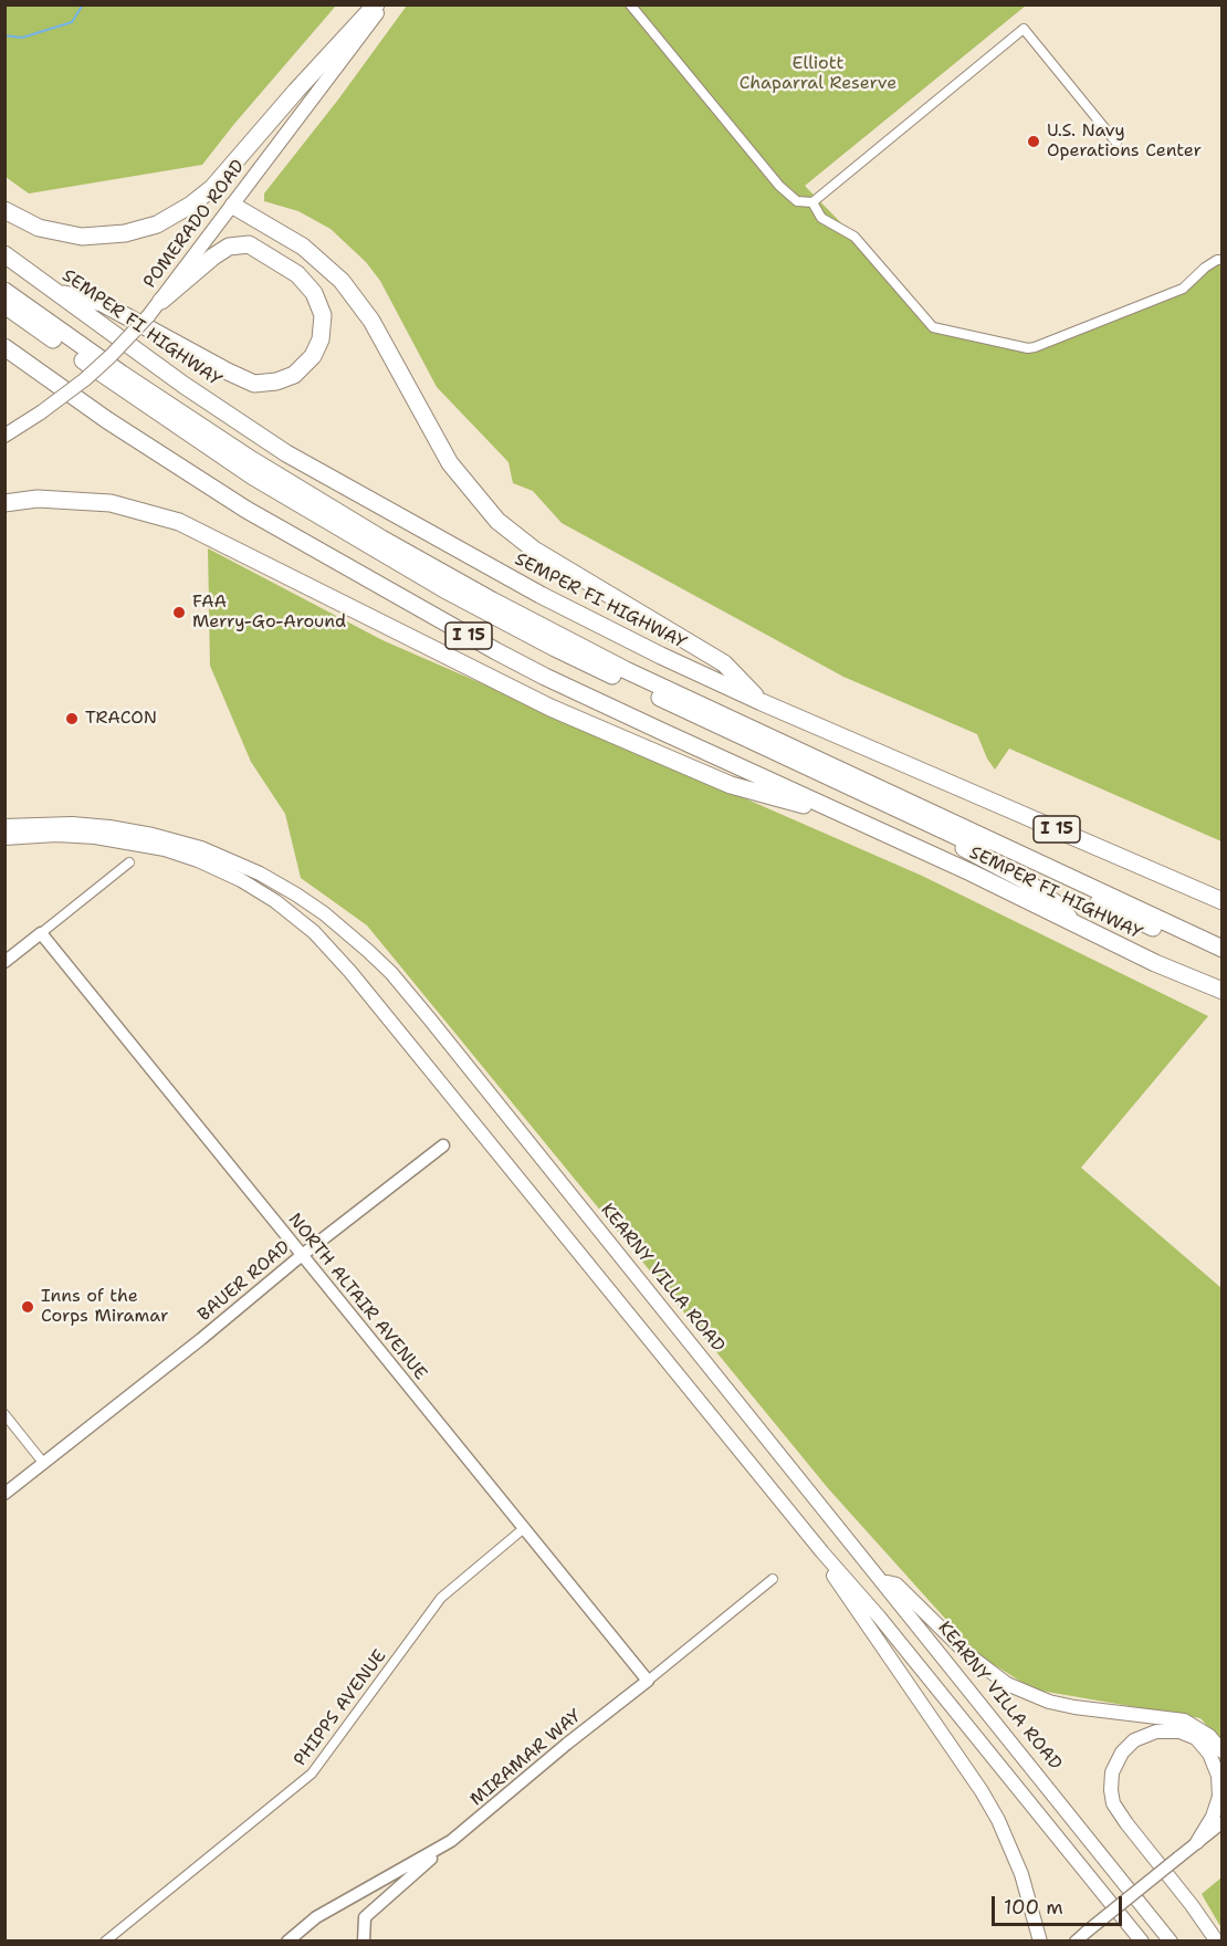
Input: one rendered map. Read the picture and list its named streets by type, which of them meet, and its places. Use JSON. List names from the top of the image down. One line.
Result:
{"streets":{"highway":["SEMPER FI HIGHWAY","I 15"],"main road":["POMERADO ROAD","KEARNY VILLA ROAD"],"street":["BAUER ROAD","NORTH ALTAIR AVENUE","PHIPPS AVENUE","MIRAMAR WAY"]},"crossings":[["BAUER ROAD","NORTH ALTAIR AVENUE"],["NORTH ALTAIR AVENUE","PHIPPS AVENUE"],["NORTH ALTAIR AVENUE","MIRAMAR WAY"]],"parks":["Elliott Chaparral Reserve"],"places":["U.S. Navy Operations Center","FAA Merry-Go-Around","TRACON","Inns of the Corps Miramar"],"scale_bar":"100 m"}
